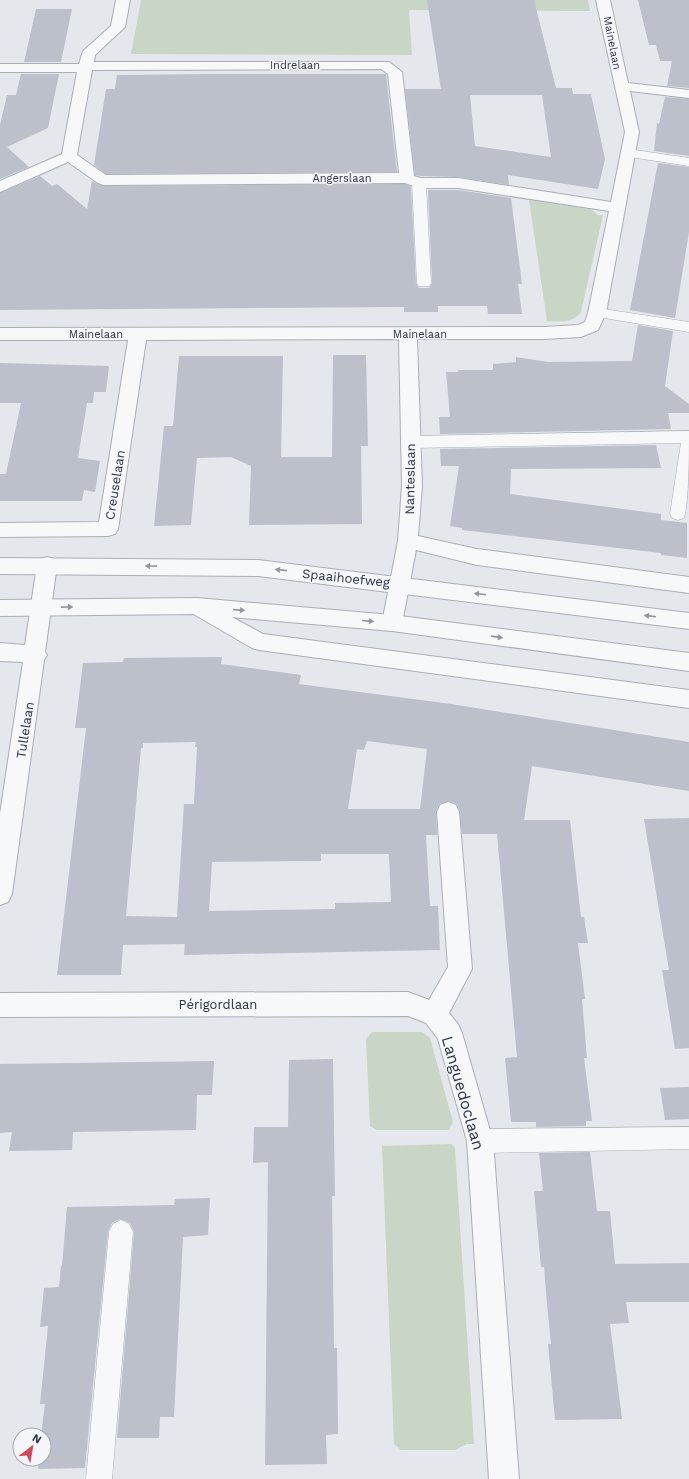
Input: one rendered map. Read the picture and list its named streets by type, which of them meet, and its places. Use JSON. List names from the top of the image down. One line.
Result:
{"streets":{"street":["Mainelaan","Indrelaan","Angerslaan","Nanteslaan","Creuselaan","Spaaihoefweg","Tullelaan","Périgordlaan","Languedoclaan"]},"crossings":[["Mainelaan","Angerslaan"],["Mainelaan","Nanteslaan"],["Mainelaan","Creuselaan"],["Indrelaan","Angerslaan"],["Nanteslaan","Spaaihoefweg"],["Spaaihoefweg","Tullelaan"],["Périgordlaan","Languedoclaan"]],"north":"top right"}
